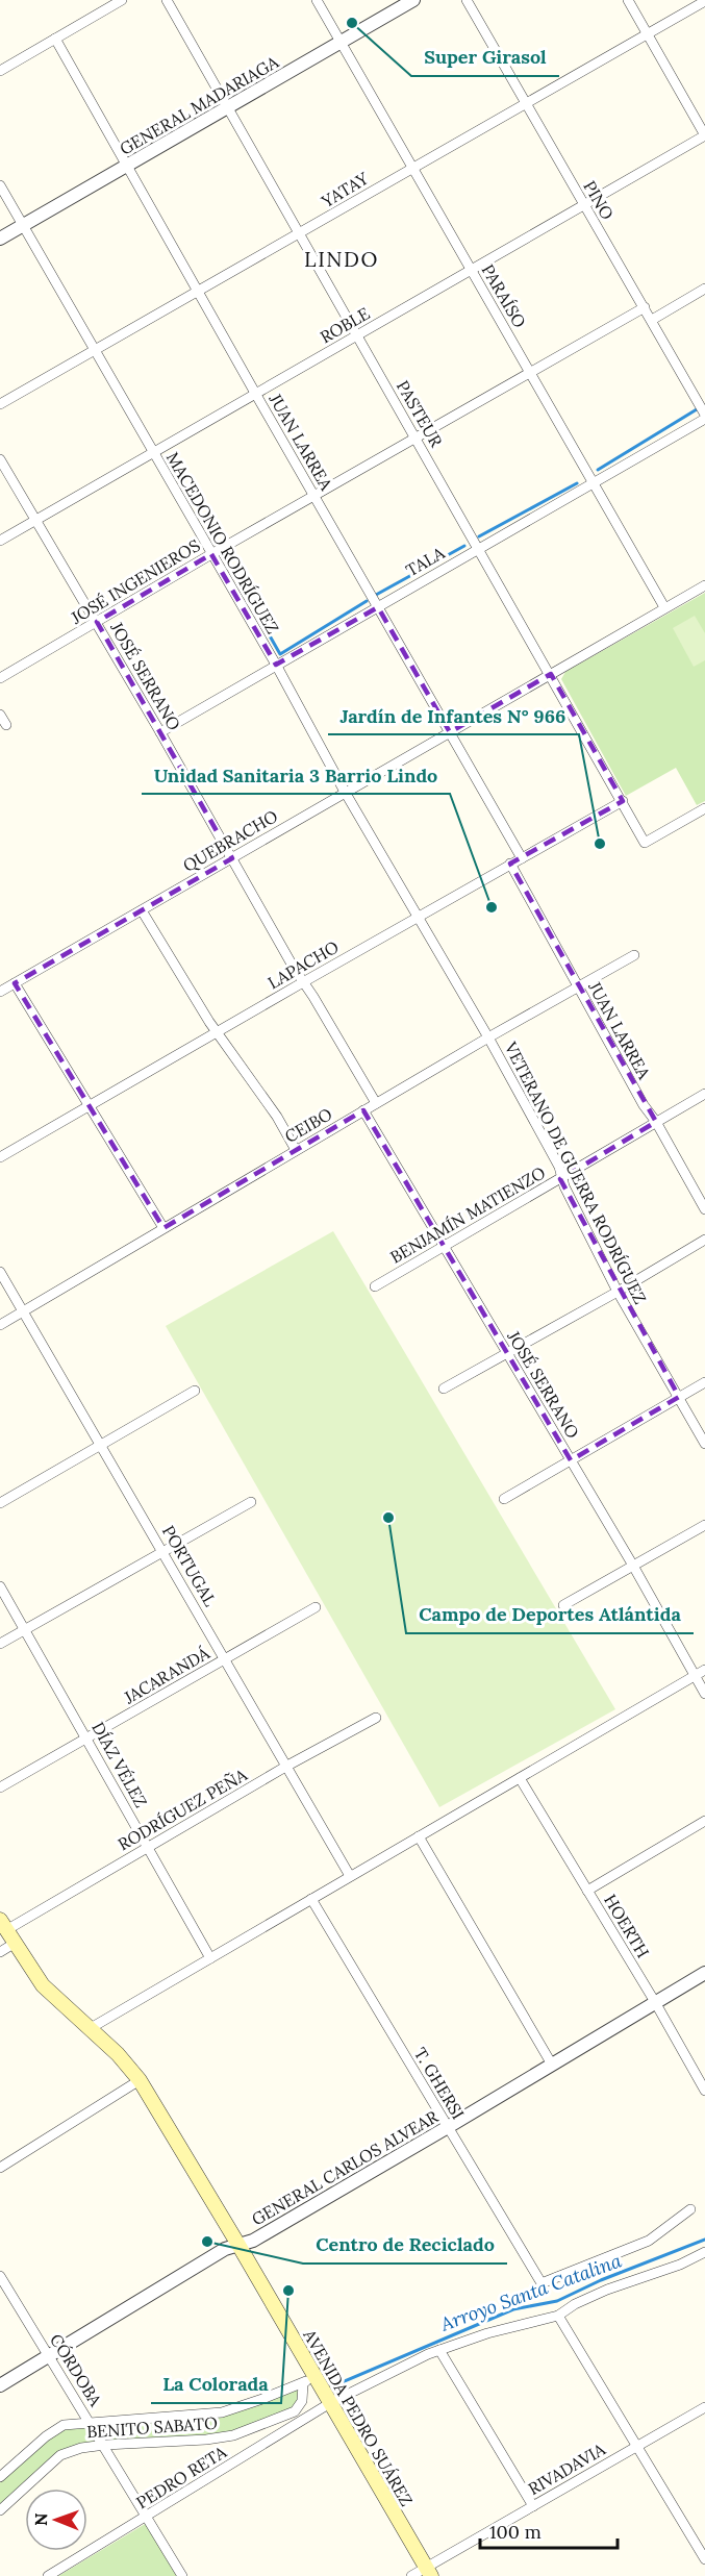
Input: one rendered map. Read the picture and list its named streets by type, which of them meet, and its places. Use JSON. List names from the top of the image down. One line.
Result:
{"streets":{"main road":["AVENIDA PEDRO SUÁREZ"],"street":["GENERAL MADARIAGA","YATAY","PINO","PARAÍSO","ROBLE","PASTEUR","JUAN LARREA","MACEDONIO RODRÍGUEZ","TALA","JOSÉ INGENIEROS","JOSÉ SERRANO","QUEBRACHO","LAPACHO","CEIBO","VETERANO DE GUERRA RODRÍGUEZ","BENJAMÍN MATIENZO","PORTUGAL","JACARANDÁ","DÍAZ VÉLEZ","RODRÍGUEZ PEÑA","HOERTH","T. GHERSI","GENERAL CARLOS ALVEAR","CÓRDOBA","BENITO SABATO","RIVADAVIA","PEDRO RETA"]},"crossings":[["GENERAL MADARIAGA","PARAÍSO"],["GENERAL MADARIAGA","PASTEUR"],["GENERAL MADARIAGA","JUAN LARREA"],["GENERAL MADARIAGA","MACEDONIO RODRÍGUEZ"],["YATAY","PINO"],["YATAY","PARAÍSO"],["YATAY","PASTEUR"],["YATAY","JUAN LARREA"],["YATAY","MACEDONIO RODRÍGUEZ"],["PINO","ROBLE"],["PINO","TALA"],["PINO","JOSÉ INGENIEROS"],["PARAÍSO","ROBLE"],["PARAÍSO","TALA"],["PARAÍSO","JOSÉ INGENIEROS"],["PARAÍSO","QUEBRACHO"],["ROBLE","PASTEUR"],["ROBLE","JUAN LARREA"],["ROBLE","MACEDONIO RODRÍGUEZ"],["ROBLE","JOSÉ SERRANO"],["PASTEUR","TALA"],["PASTEUR","JOSÉ INGENIEROS"],["PASTEUR","QUEBRACHO"],["PASTEUR","LAPACHO"],["JUAN LARREA","TALA"],["JUAN LARREA","JOSÉ INGENIEROS"],["JUAN LARREA","QUEBRACHO"],["JUAN LARREA","LAPACHO"],["JUAN LARREA","CEIBO"],["JUAN LARREA","BENJAMÍN MATIENZO"],["MACEDONIO RODRÍGUEZ","TALA"],["MACEDONIO RODRÍGUEZ","JOSÉ INGENIEROS"],["MACEDONIO RODRÍGUEZ","QUEBRACHO"],["MACEDONIO RODRÍGUEZ","LAPACHO"],["MACEDONIO RODRÍGUEZ","VETERANO DE GUERRA RODRÍGUEZ"],["TALA","JOSÉ SERRANO"],["JOSÉ INGENIEROS","JOSÉ SERRANO"],["JOSÉ SERRANO","QUEBRACHO"],["JOSÉ SERRANO","LAPACHO"],["JOSÉ SERRANO","CEIBO"],["JOSÉ SERRANO","BENJAMÍN MATIENZO"],["LAPACHO","VETERANO DE GUERRA RODRÍGUEZ"],["CEIBO","VETERANO DE GUERRA RODRÍGUEZ"],["CEIBO","PORTUGAL"],["VETERANO DE GUERRA RODRÍGUEZ","BENJAMÍN MATIENZO"],["PORTUGAL","JACARANDÁ"],["PORTUGAL","RODRÍGUEZ PEÑA"],["JACARANDÁ","DÍAZ VÉLEZ"],["DÍAZ VÉLEZ","RODRÍGUEZ PEÑA"],["RODRÍGUEZ PEÑA","AVENIDA PEDRO SUÁREZ"],["HOERTH","GENERAL CARLOS ALVEAR"],["T. GHERSI","GENERAL CARLOS ALVEAR"],["GENERAL CARLOS ALVEAR","CÓRDOBA"],["GENERAL CARLOS ALVEAR","AVENIDA PEDRO SUÁREZ"],["CÓRDOBA","BENITO SABATO"],["CÓRDOBA","PEDRO RETA"],["AVENIDA PEDRO SUÁREZ","BENITO SABATO"],["AVENIDA PEDRO SUÁREZ","RIVADAVIA"],["AVENIDA PEDRO SUÁREZ","PEDRO RETA"]],"districts":["LINDO"],"water":["Arroyo Santa Catalina"],"places":["Super Girasol","Jardín de Infantes N° 966","Unidad Sanitaria 3 Barrio Lindo","Campo de Deportes Atlántida","Centro de Reciclado","La Colorada"],"scale_bar":"100 m","north":"left"}
